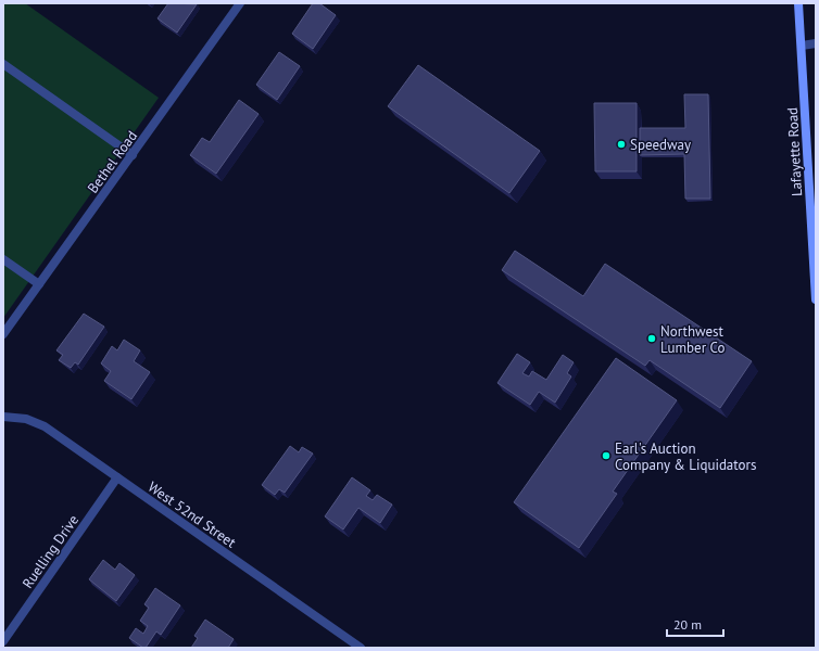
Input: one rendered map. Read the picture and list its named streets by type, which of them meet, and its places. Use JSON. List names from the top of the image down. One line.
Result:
{"streets":{"main road":["Lafayette Road"],"street":["Bethel Road","West 52nd Street","Ruelling Drive"]},"crossings":[["West 52nd Street","Ruelling Drive"]],"places":["Speedway","Northwest Lumber Co","Earl's Auction Company & Liquidators"],"scale_bar":"20 m"}
